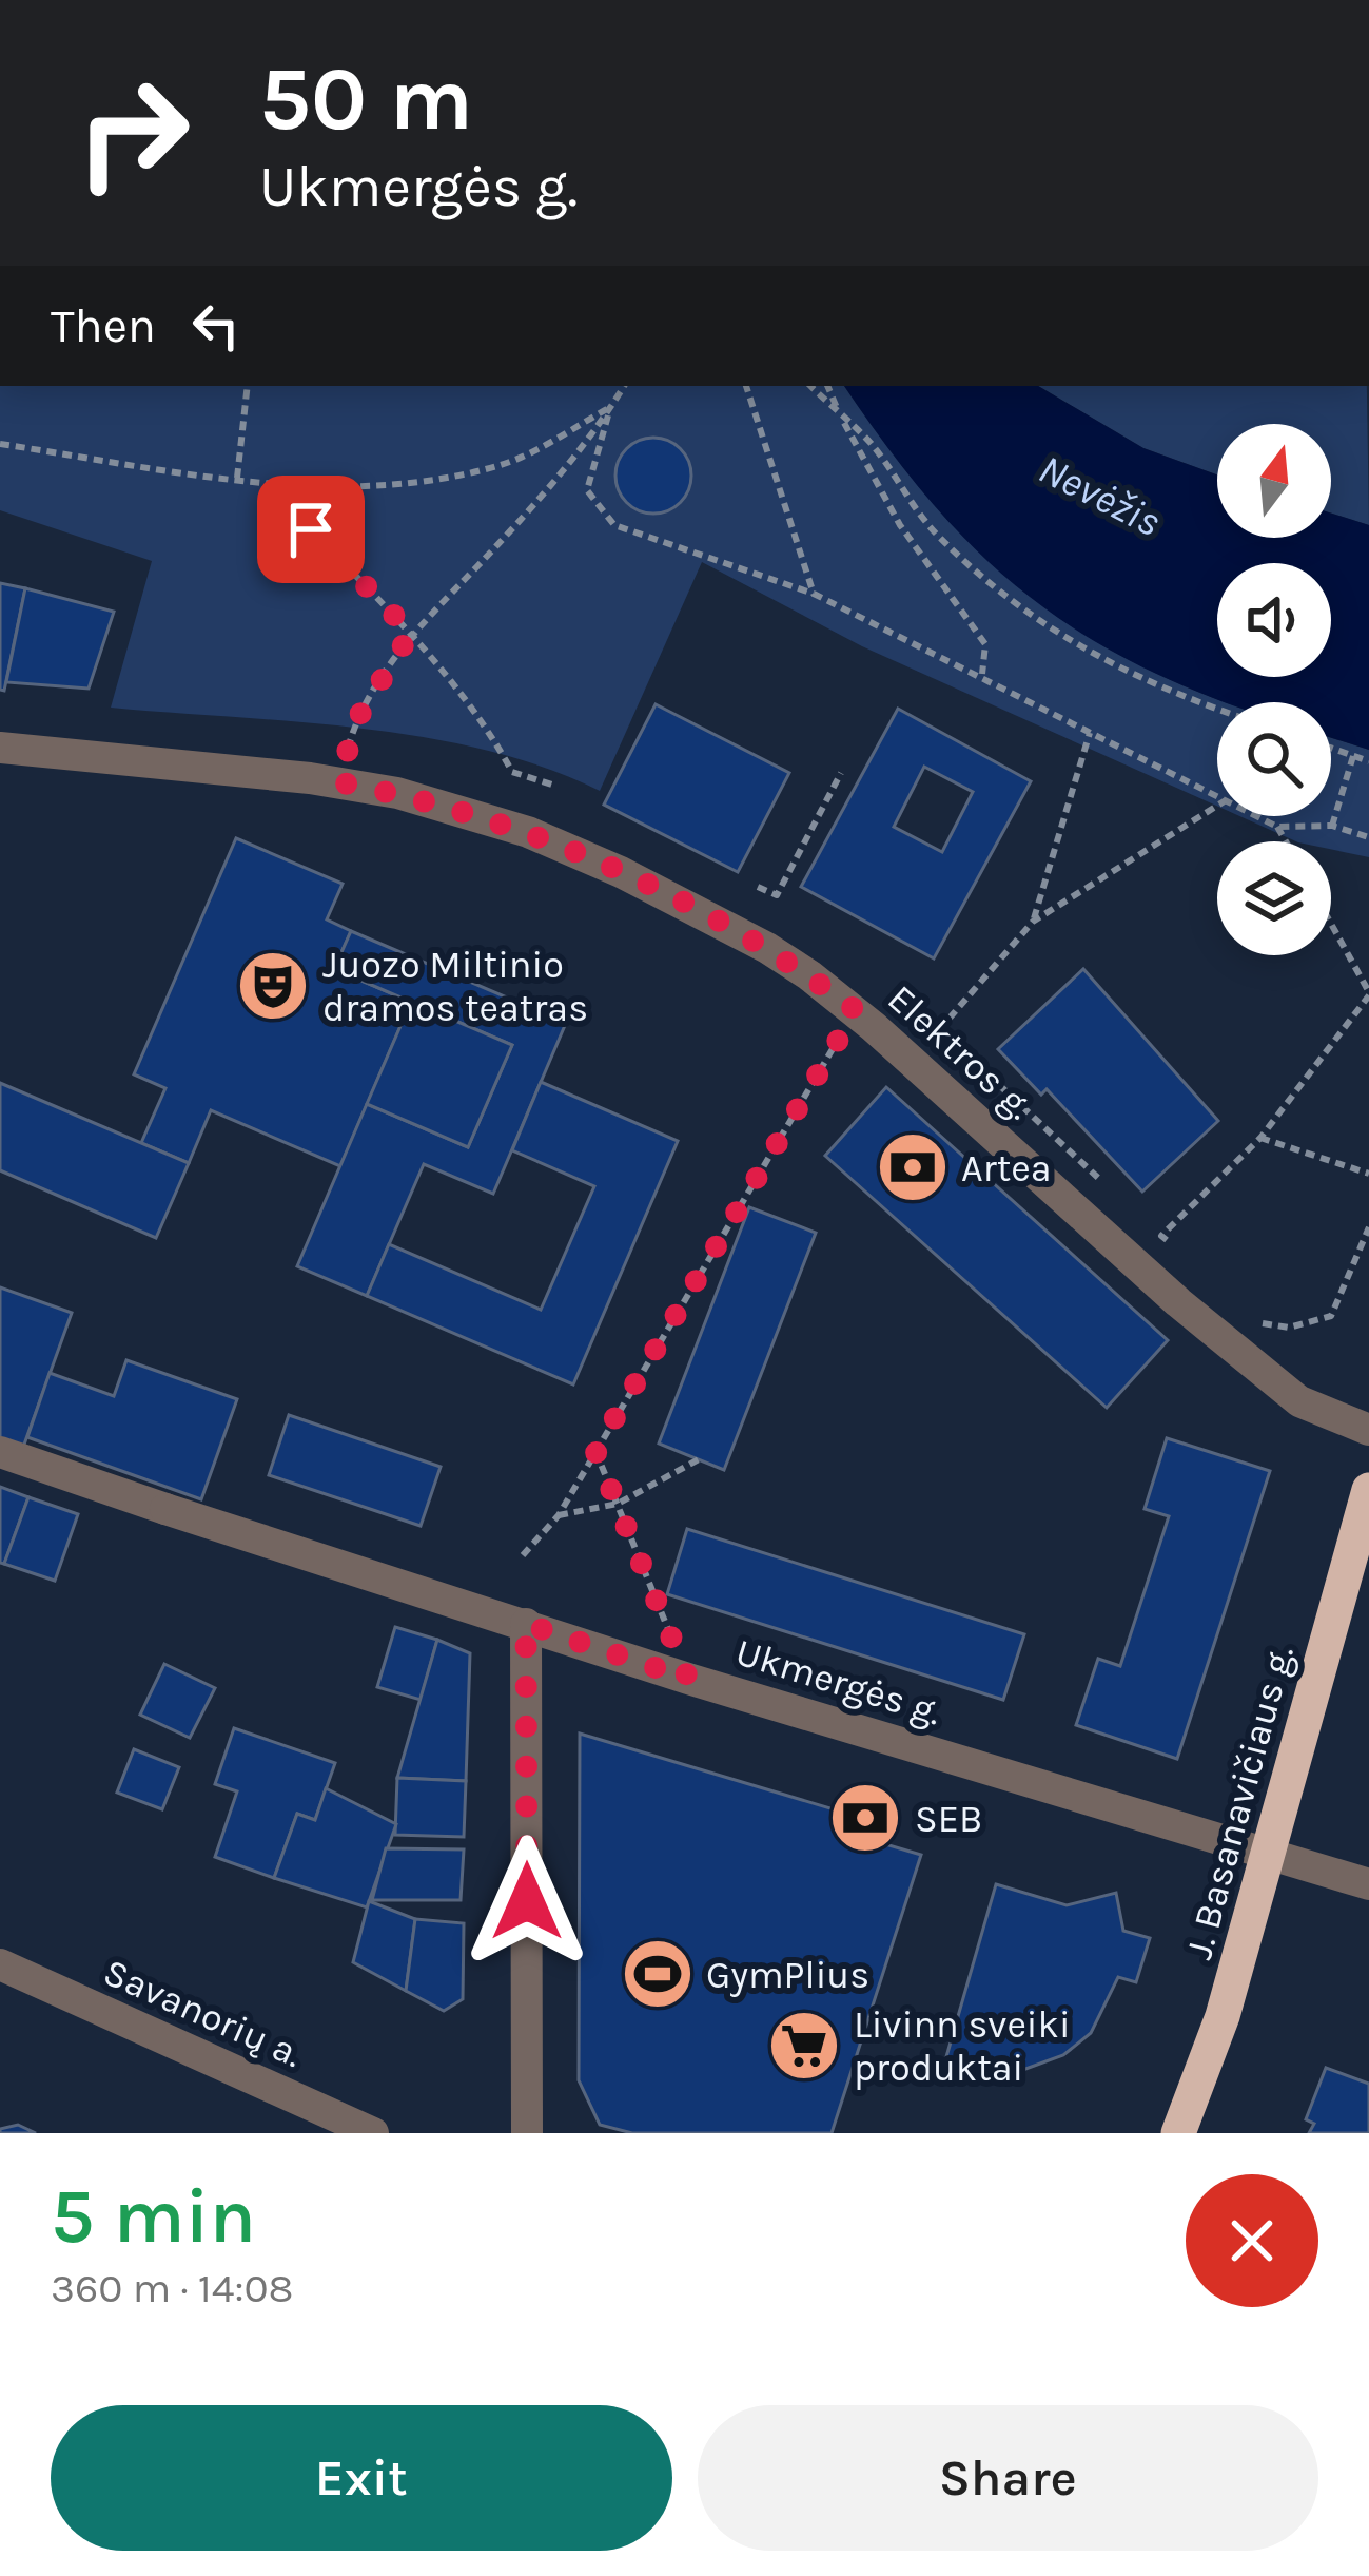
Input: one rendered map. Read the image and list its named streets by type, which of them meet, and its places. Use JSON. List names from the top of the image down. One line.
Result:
{"streets":{"highway":["J. Basanavičiaus g."],"street":["Elektros g.","Ukmergės g.","Savanorių a."]},"crossings":[["Ukmergės g.","J. Basanavičiaus g."]],"water":["Nevėžis"],"places":{"theatre":["Juozo Miltinio dramos teatras"],"bank":["Artea","SEB"],"sports":["GymPlius"],"supermarket":["Livinn sveiki produktai"]},"north":"top","page":{"turn":["50 m","Ukmergės g."],"then":"Then","heading":["5 min","360 m · 14:08"],"buttons":["Exit","Share"]}}
